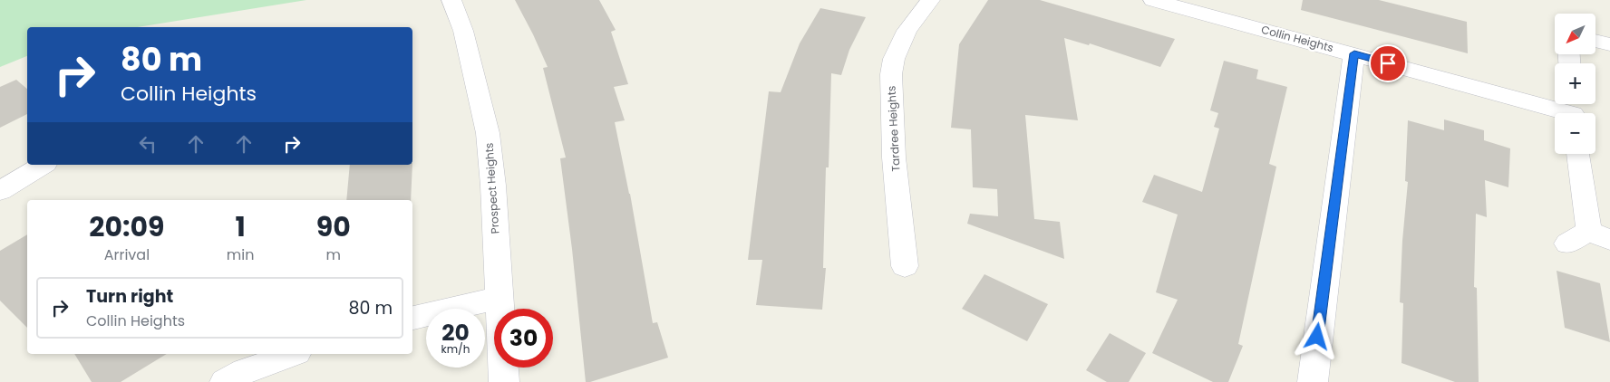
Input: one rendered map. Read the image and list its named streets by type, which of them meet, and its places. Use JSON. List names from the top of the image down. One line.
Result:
{"streets":{"street":["Collin Heights","Tardree Heights","Prospect Heights"]},"north":"bottom left","page":{"map_buttons":["+","−"],"turn":["80 m","Collin Heights"],"eta":["20:09","Arrival","1","min","90","m"],"list":[{"name":"Turn right","note":"Collin Heights","value":"80 m"}],"speed":"20 km/h","limit":"30"}}
